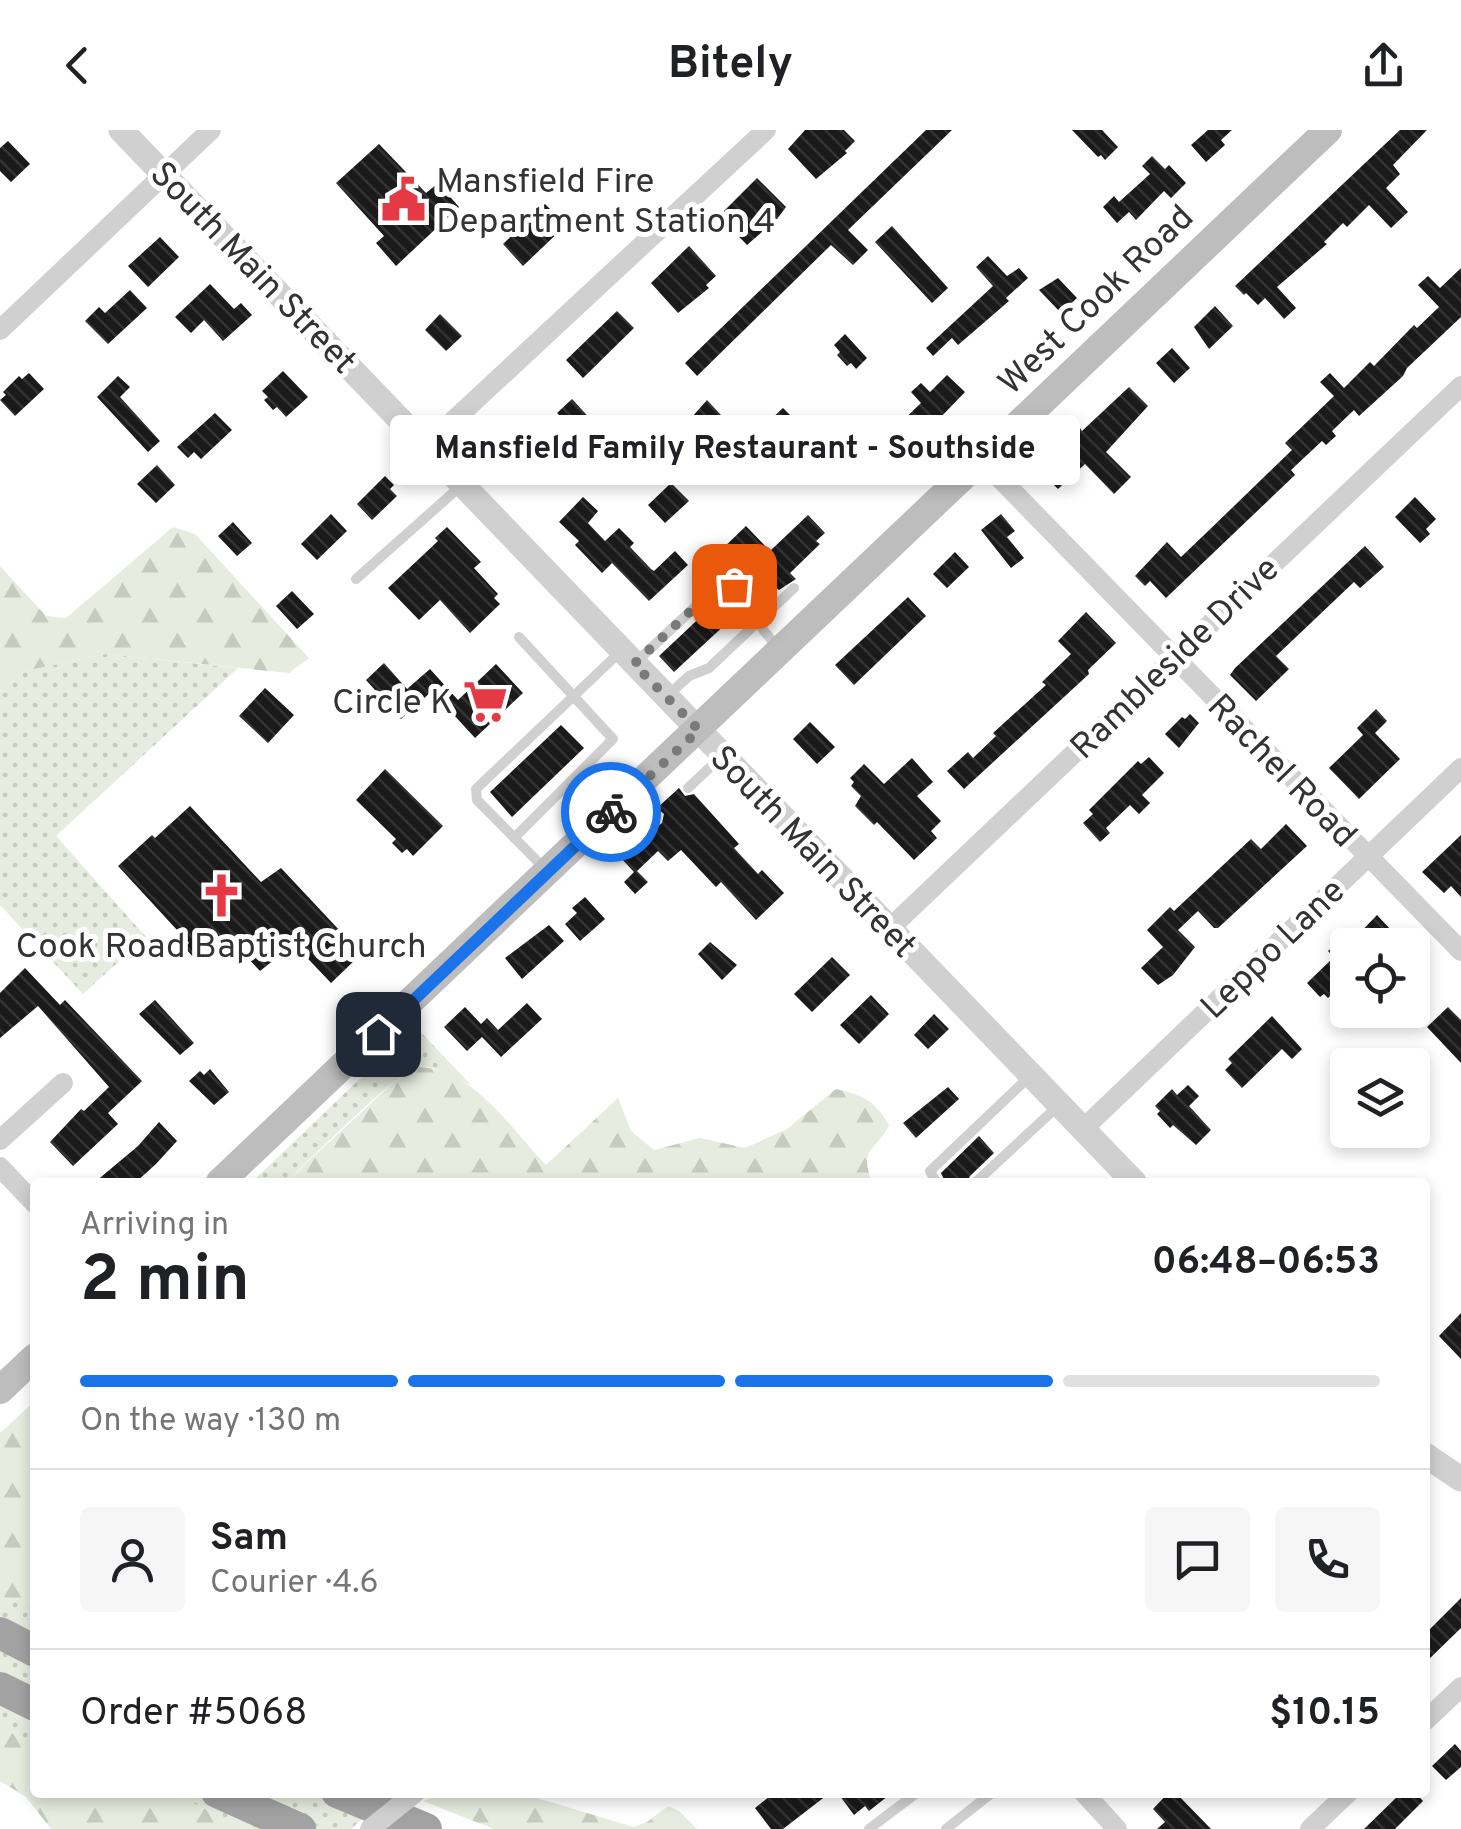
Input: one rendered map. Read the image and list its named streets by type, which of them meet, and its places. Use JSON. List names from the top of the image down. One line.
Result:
{"streets":{"main road":["West Cook Road"],"street":["South Main Street","Rambleside Drive","Rachel Road","Leppo Lane"]},"crossings":[["South Main Street","West Cook Road"],["South Main Street","Rambleside Drive"],["South Main Street","Leppo Lane"],["West Cook Road","Rachel Road"],["Rambleside Drive","Rachel Road"],["Rachel Road","Leppo Lane"]],"places":{"public building":["Mansfield Fire Department Station 4"],"other":["Mansfield Family Restaurant - Southside"],"supermarket":["Circle K"],"church":["Cook Road Baptist Church"]},"page":{"header":"Bitely","bubble":"Mansfield Family Restaurant - Southside","heading":["2 min","Arriving in","06:48–06:53"],"panel":["Sam","Courier · 4.6","Order #5068","$10.15"],"bar":"On the way · 130 m"}}
